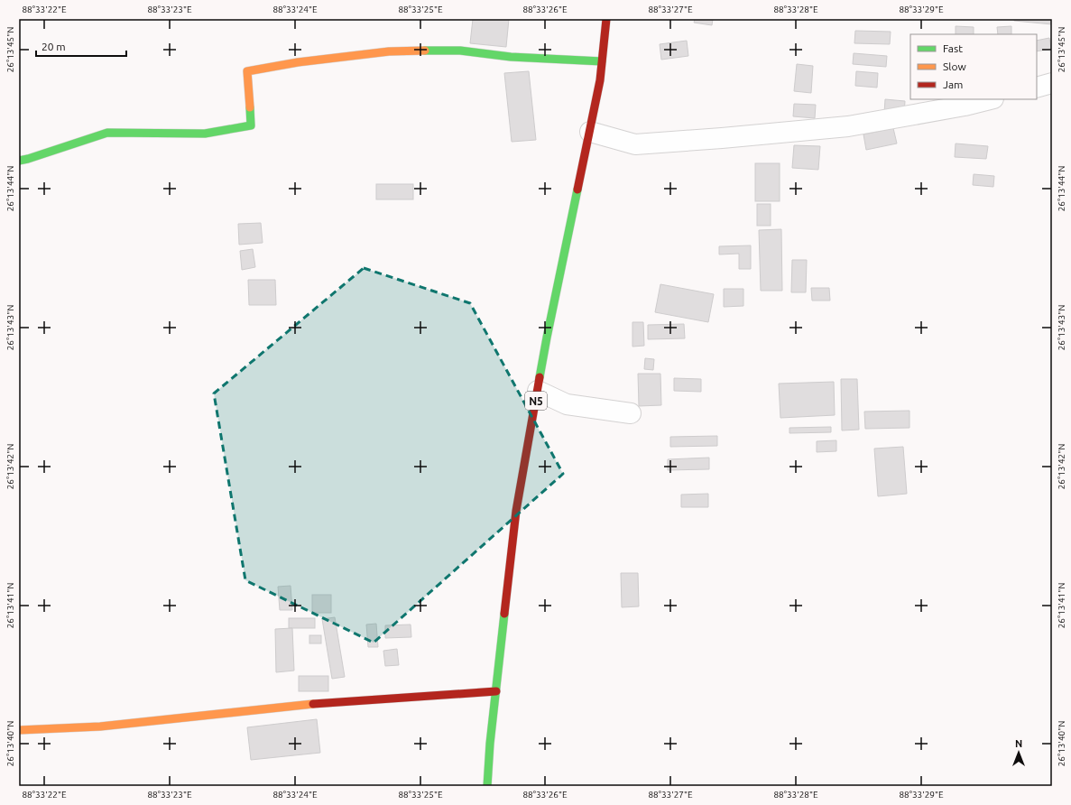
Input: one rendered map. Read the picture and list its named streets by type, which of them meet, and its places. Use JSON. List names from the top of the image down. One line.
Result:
{"streets":{"main road":["N5"]},"legend":["Fast","Slow","Jam"],"scale_bar":"20 m","north":"top","coordinates":["88°33'22\"E","88°33'23\"E","88°33'24\"E","88°33'25\"E","88°33'26\"E","88°33'27\"E","88°33'28\"E","88°33'29\"E","26°13'45\"N","26°13'44\"N","26°13'43\"N","26°13'42\"N","26°13'41\"N","26°13'40\"N"]}
